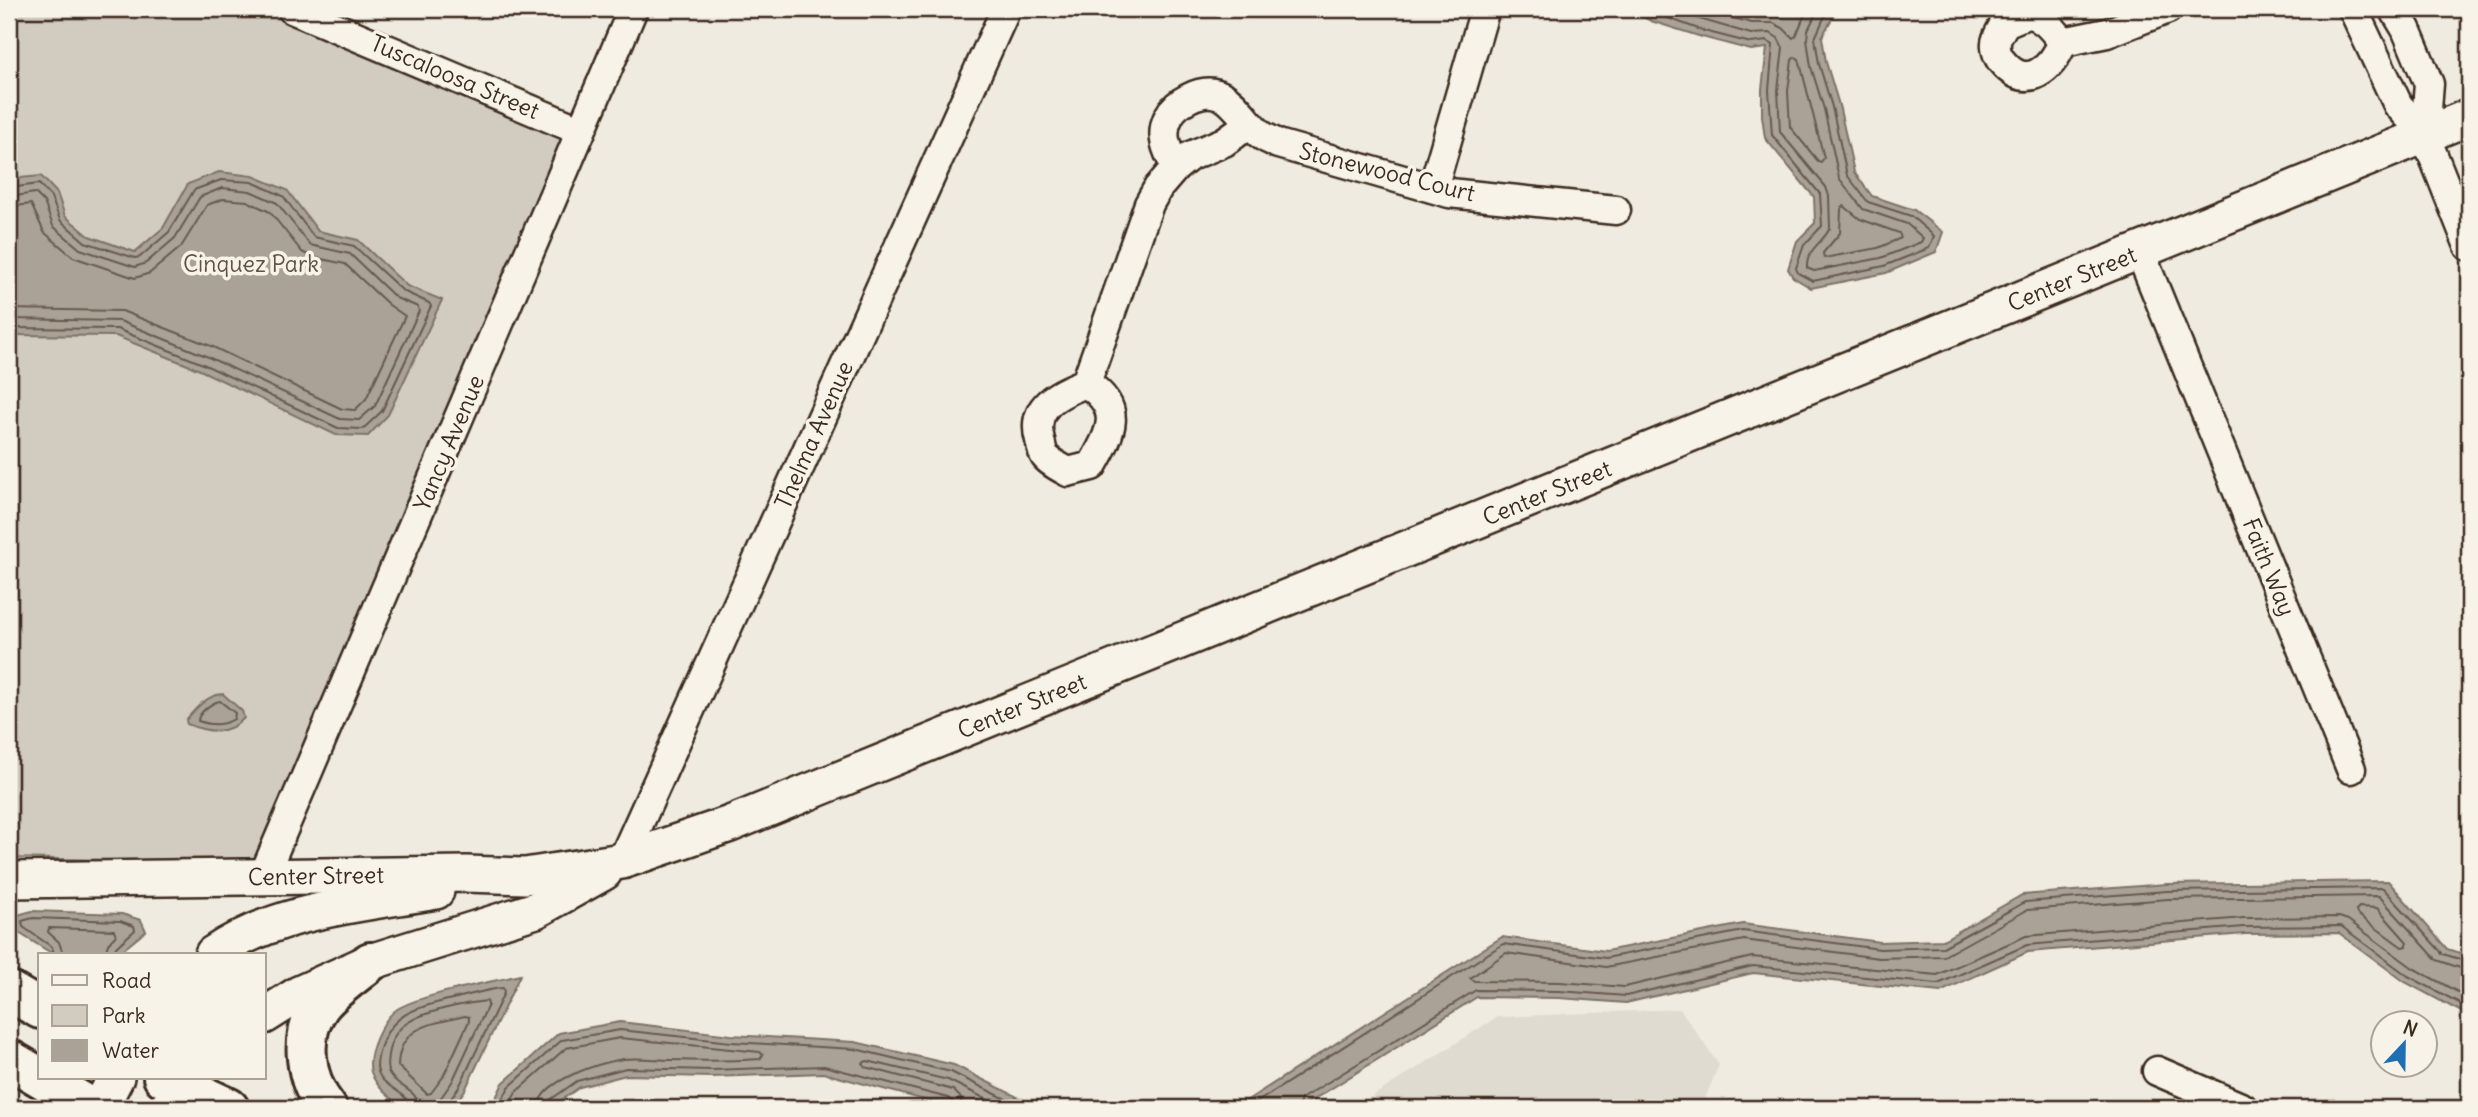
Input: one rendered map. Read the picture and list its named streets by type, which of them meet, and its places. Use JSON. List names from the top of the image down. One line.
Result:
{"streets":{"street":["Tuscaloosa Street","Stonewood Court","Center Street","Thelma Avenue","Yancy Avenue","Faith Way"]},"crossings":[["Tuscaloosa Street","Yancy Avenue"],["Center Street","Thelma Avenue"],["Center Street","Yancy Avenue"],["Center Street","Faith Way"]],"parks":["Cinquez Park"],"legend":["Road","Park","Water"],"north":"top"}
